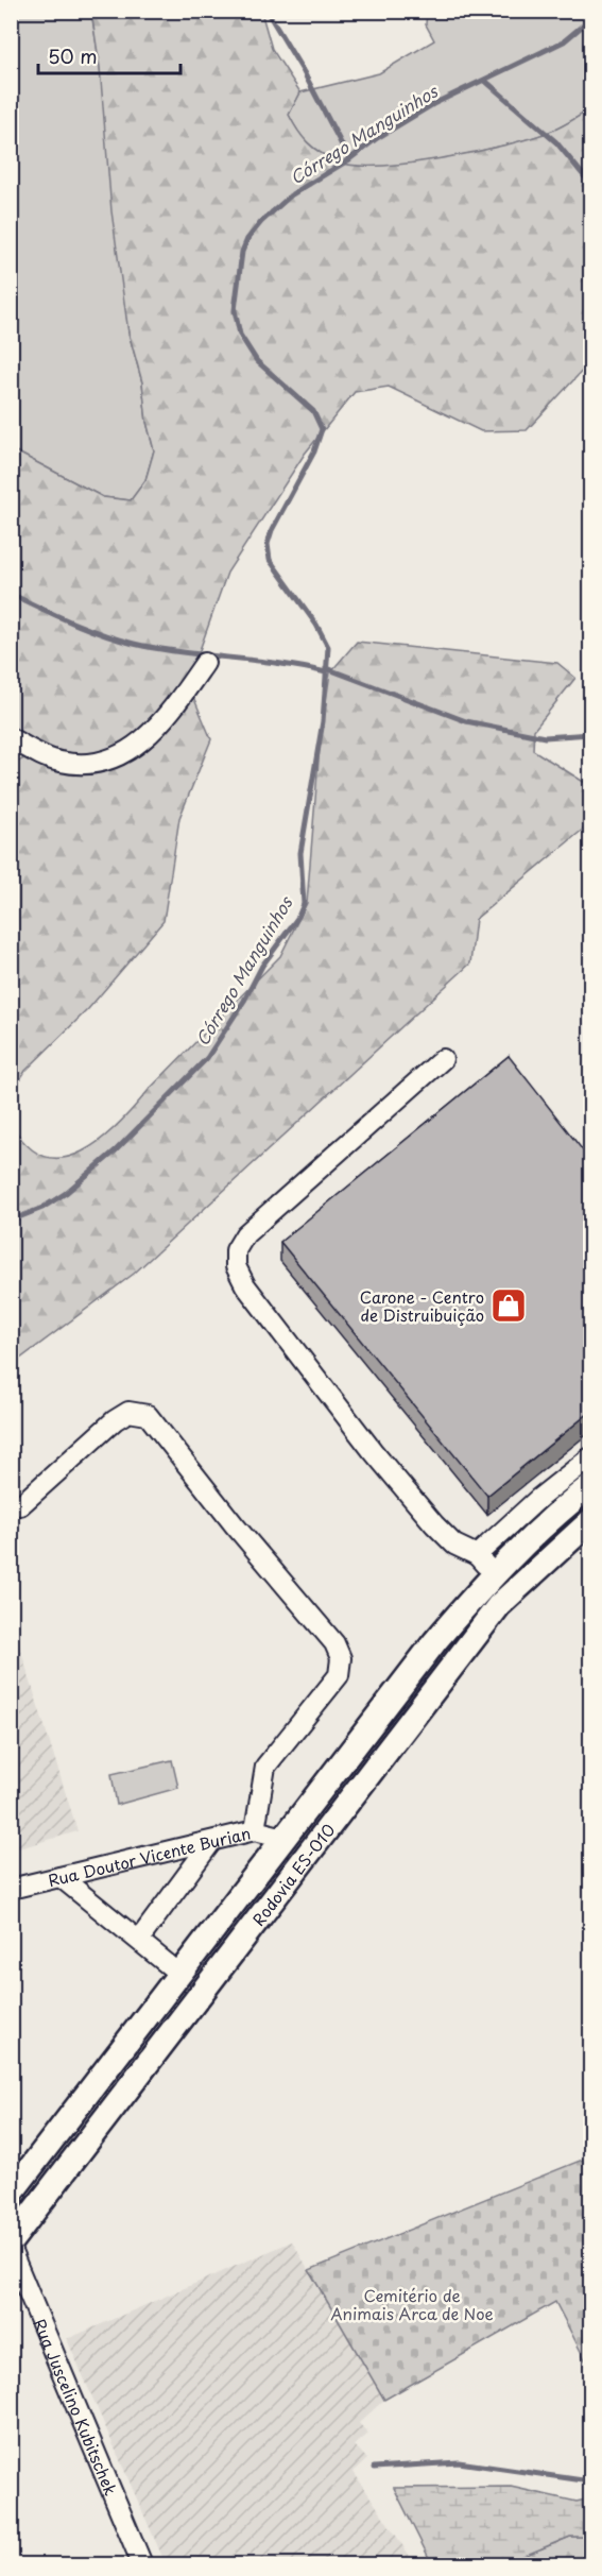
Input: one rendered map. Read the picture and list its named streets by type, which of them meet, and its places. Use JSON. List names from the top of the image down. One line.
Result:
{"streets":{"main road":["Rodovia ES-010"],"street":["Rua Doutor Vicente Burian","Rua Juscelino Kubitschek"]},"crossings":[["Rua Doutor Vicente Burian","Rodovia ES-010"]],"water":["Córrego Manguinhos"],"parks":["Cemitério de Animais Arca de Noe"],"places":{"shop":["Carone - Centro de Distruibuição"]},"scale_bar":"50 m"}
